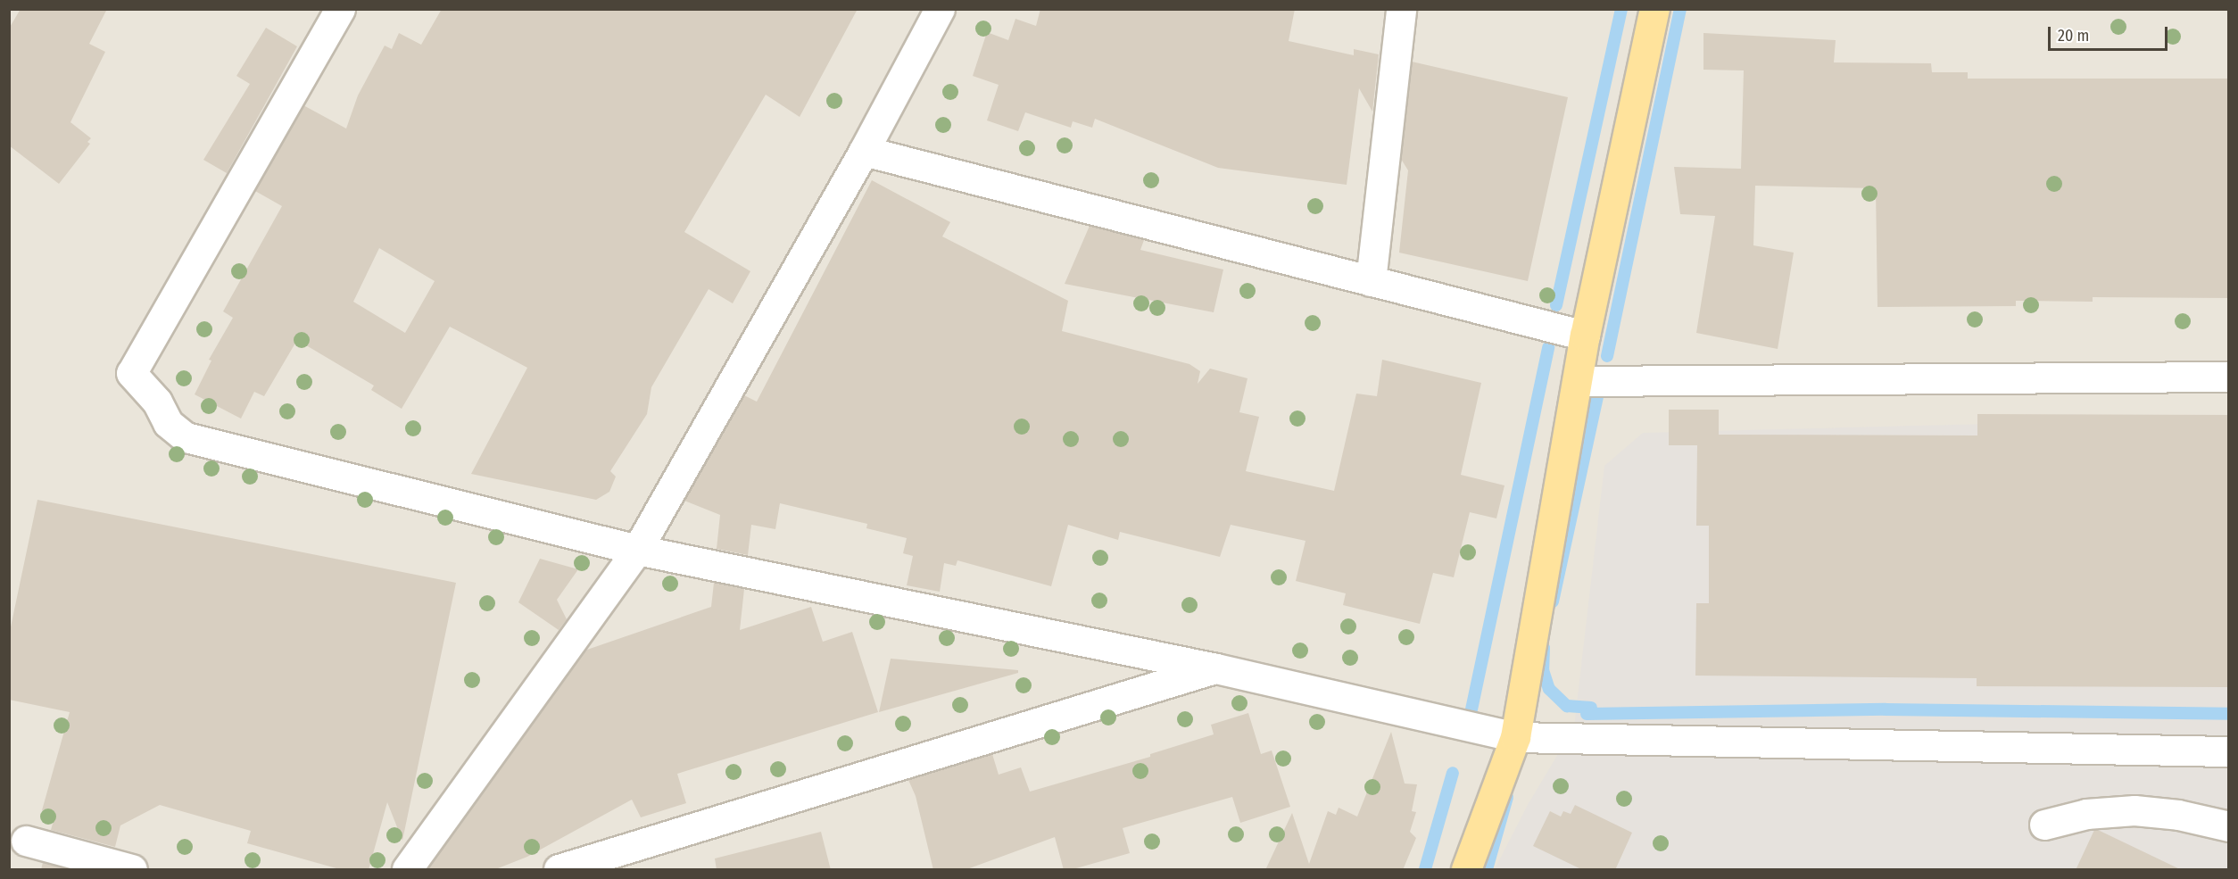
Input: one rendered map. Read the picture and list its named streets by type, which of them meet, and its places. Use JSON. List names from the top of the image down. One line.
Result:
{"scale_bar":"20 m"}
